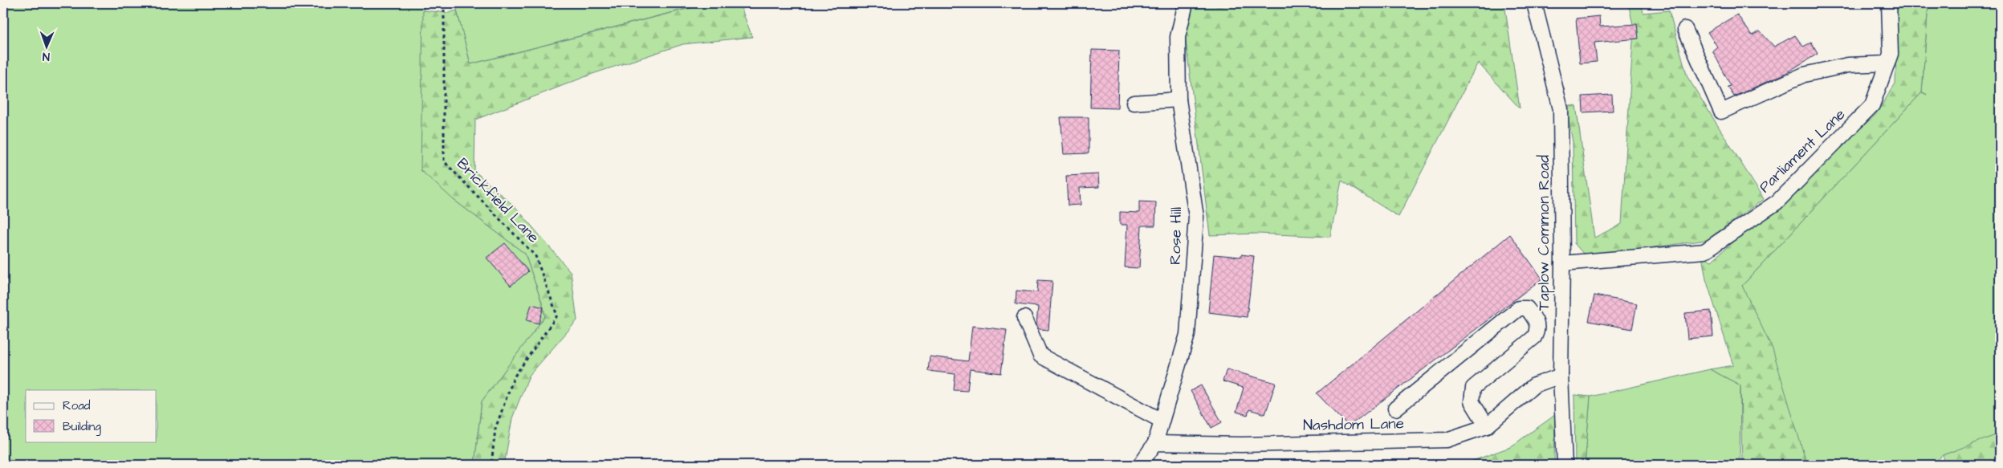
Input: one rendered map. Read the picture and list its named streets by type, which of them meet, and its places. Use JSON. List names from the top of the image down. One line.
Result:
{"streets":{"street":["Parliament Lane","Taplow Common Road","Rose Hill","Nashdom Lane"],"path":["Brickfield Lane"]},"crossings":[["Parliament Lane","Taplow Common Road"],["Taplow Common Road","Nashdom Lane"],["Rose Hill","Nashdom Lane"]],"legend":["Road","Building"],"north":"bottom"}
